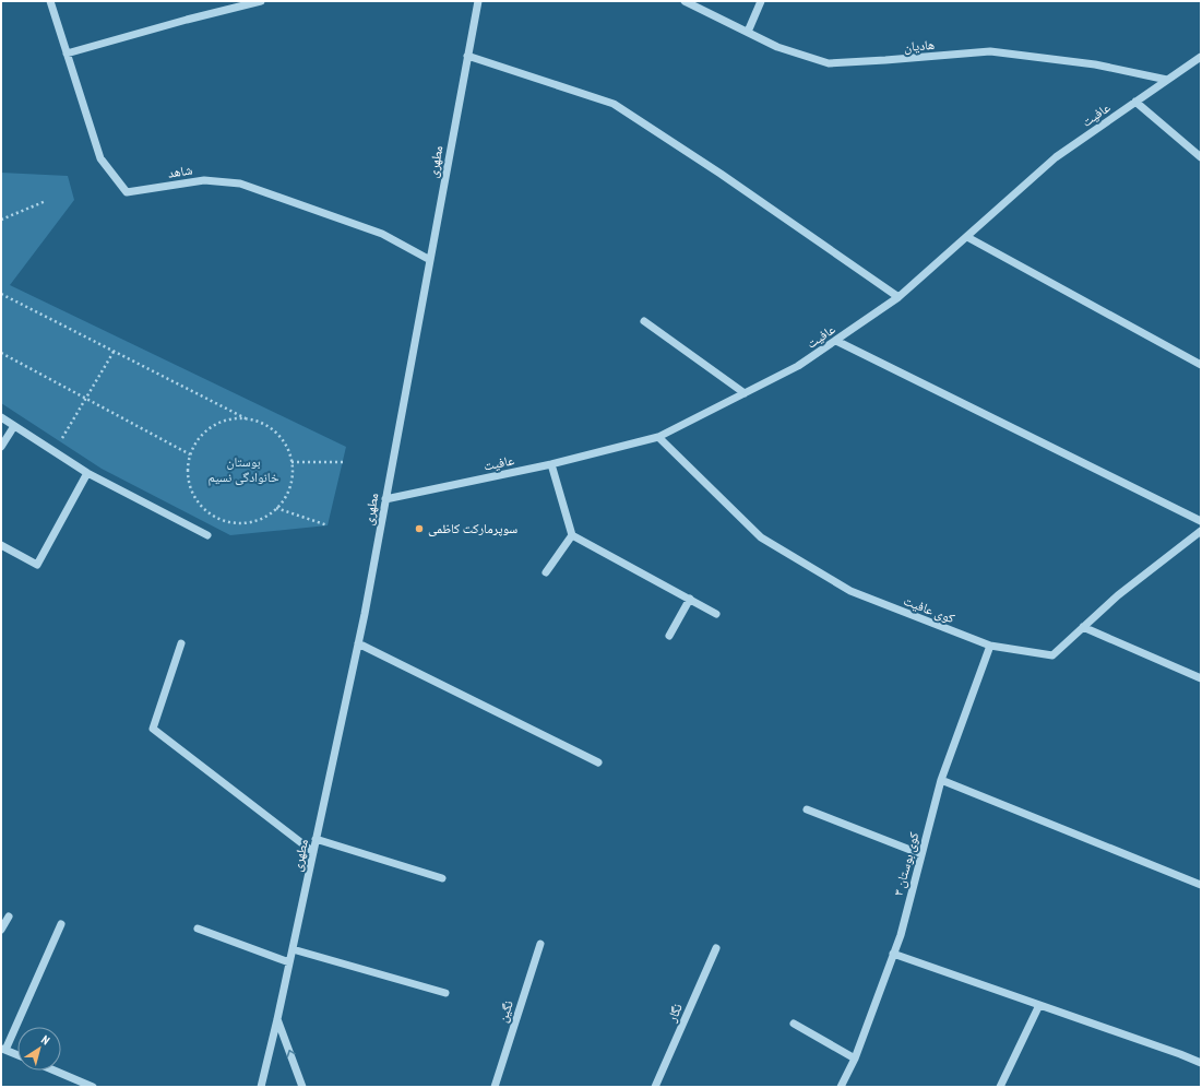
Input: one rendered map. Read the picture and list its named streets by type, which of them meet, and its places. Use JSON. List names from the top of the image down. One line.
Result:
{"streets":{"street":["هادیان","عافیت","مطهری","شاهد","کوی عافیت","کوی بوستان ۳","نگین","نگار"]},"crossings":[["هادیان","عافیت"],["عافیت","مطهری"],["عافیت","کوی عافیت"],["مطهری","شاهد"],["کوی عافیت","کوی بوستان ۳"]],"parks":["بوستان خانوادگی نسیم"],"places":["سوپرمارکت کاظمی"],"north":"top right"}
